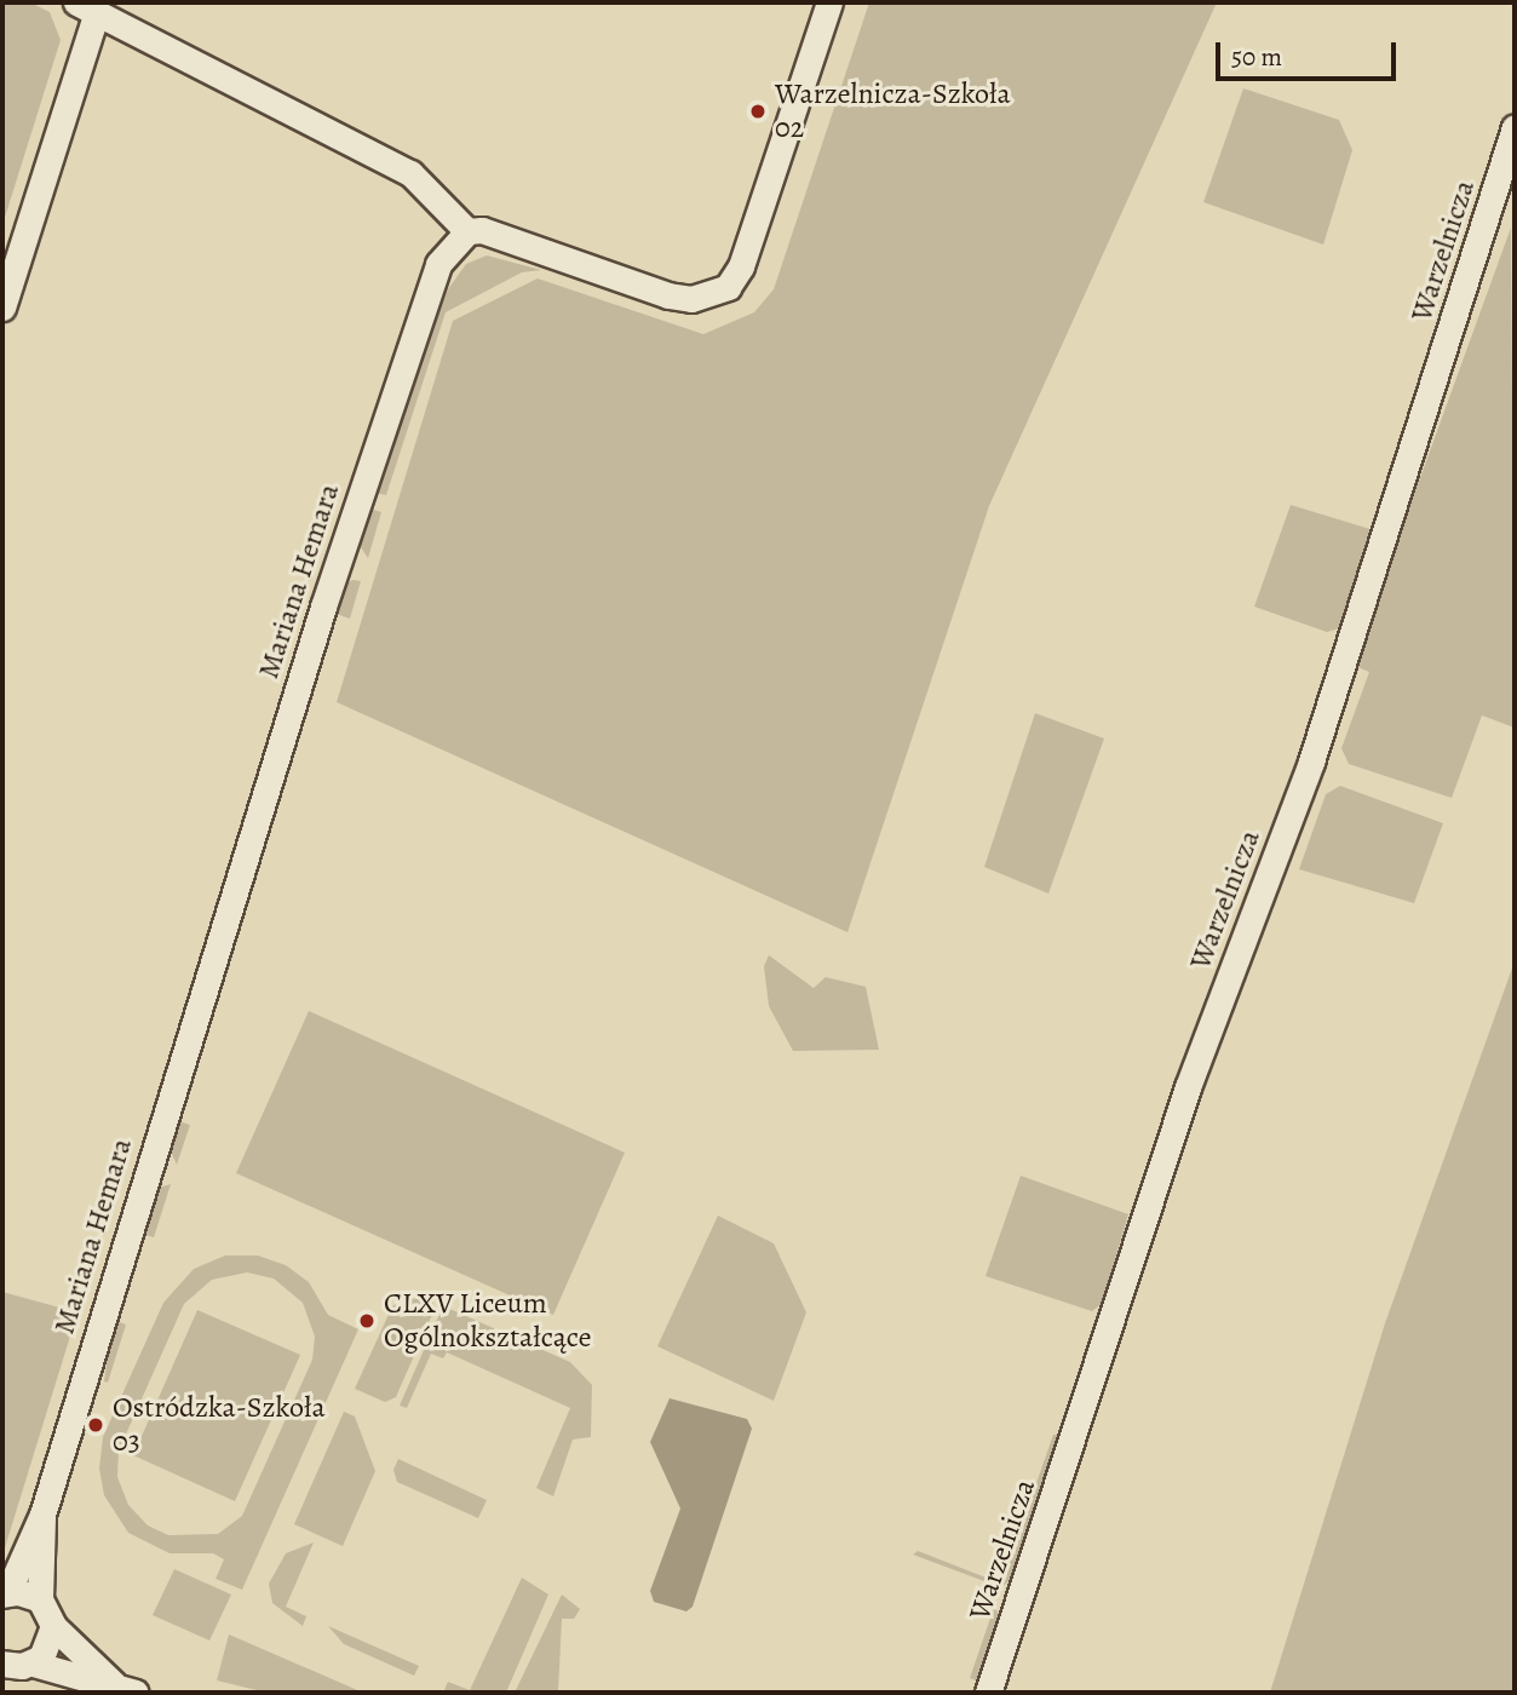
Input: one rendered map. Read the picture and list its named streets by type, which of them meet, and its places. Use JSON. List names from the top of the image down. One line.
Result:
{"streets":{"street":["Warzelnicza","Mariana Hemara"]},"places":["Warzelnicza-Szkoła 02","CLXV Liceum Ogólnokształcące","Ostródzka-Szkoła 03"],"scale_bar":"50 m"}
